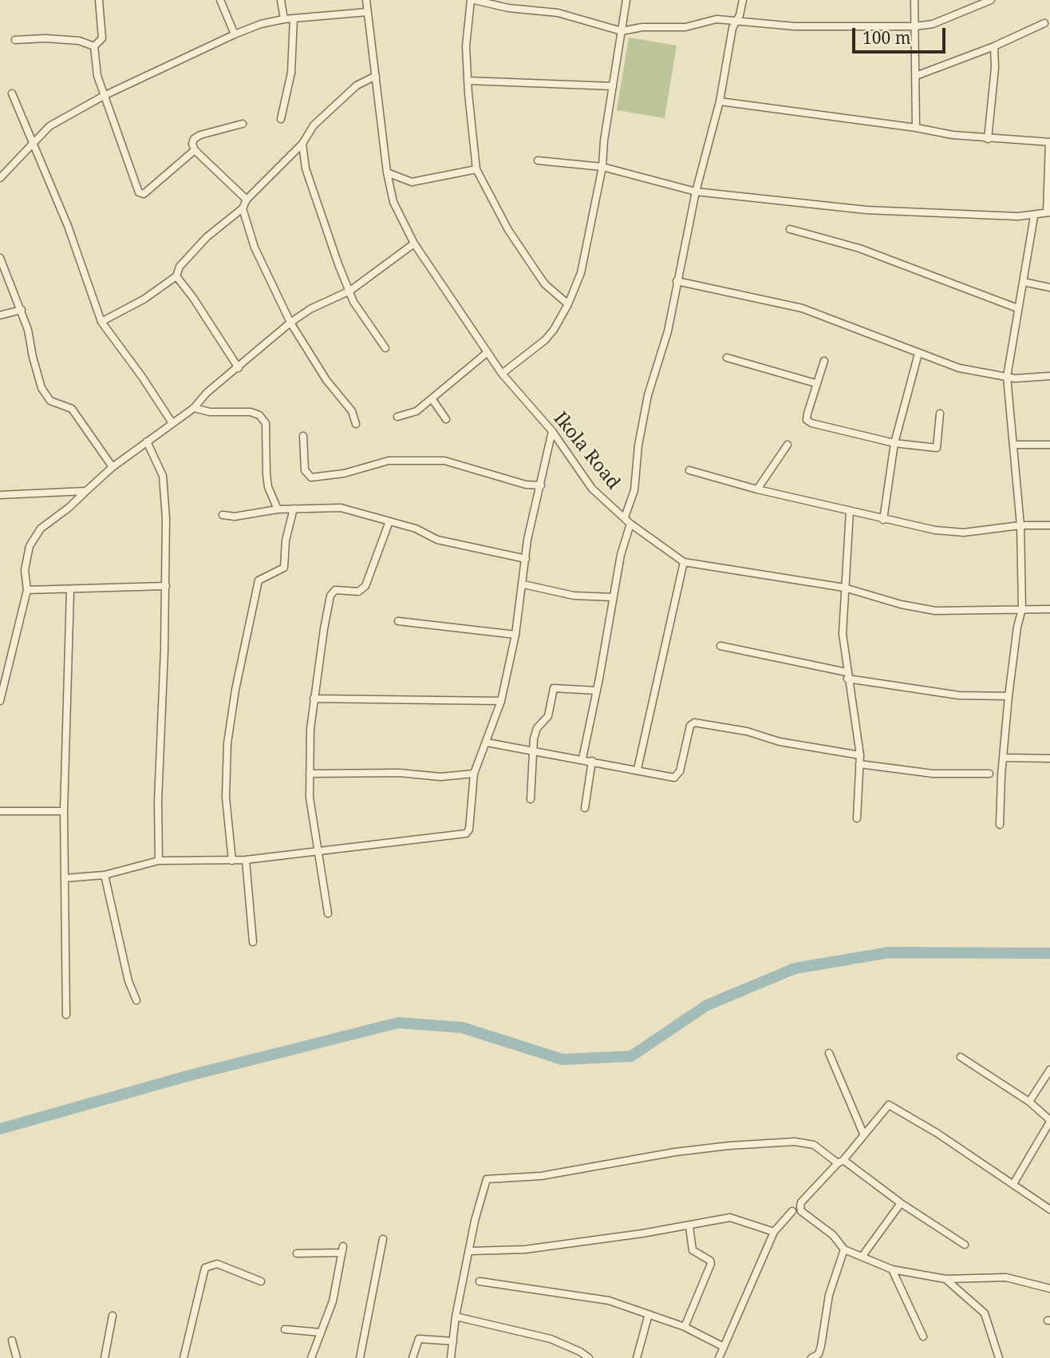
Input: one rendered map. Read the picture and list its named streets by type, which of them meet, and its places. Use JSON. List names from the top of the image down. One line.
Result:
{"streets":{"street":["Ikola Road"]},"scale_bar":"100 m"}
